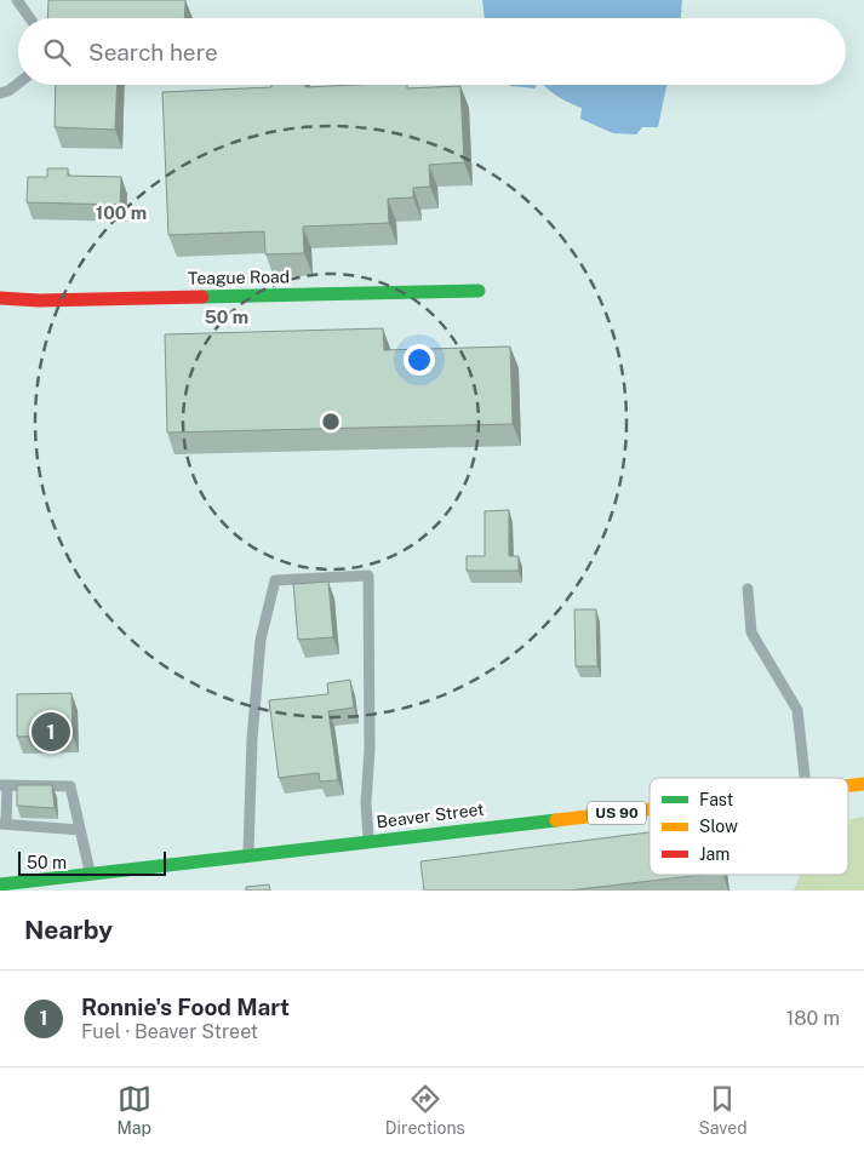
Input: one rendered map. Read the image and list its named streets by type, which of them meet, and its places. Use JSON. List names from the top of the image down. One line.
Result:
{"streets":{"main road":["Teague Road","US 90","Beaver Street"]},"legend":["Fast","Slow","Jam"],"scale_bar":"50 m","page":{"search":"Search here","pins":"1","scale":"50 m","heading":"Nearby","list":[{"mark":"1","name":"Ronnie's Food Mart","note":"Fuel · Beaver Street","value":"180 m"}],"nav":["Map","Directions","Saved"]},"rings":["100 m","50 m"]}
